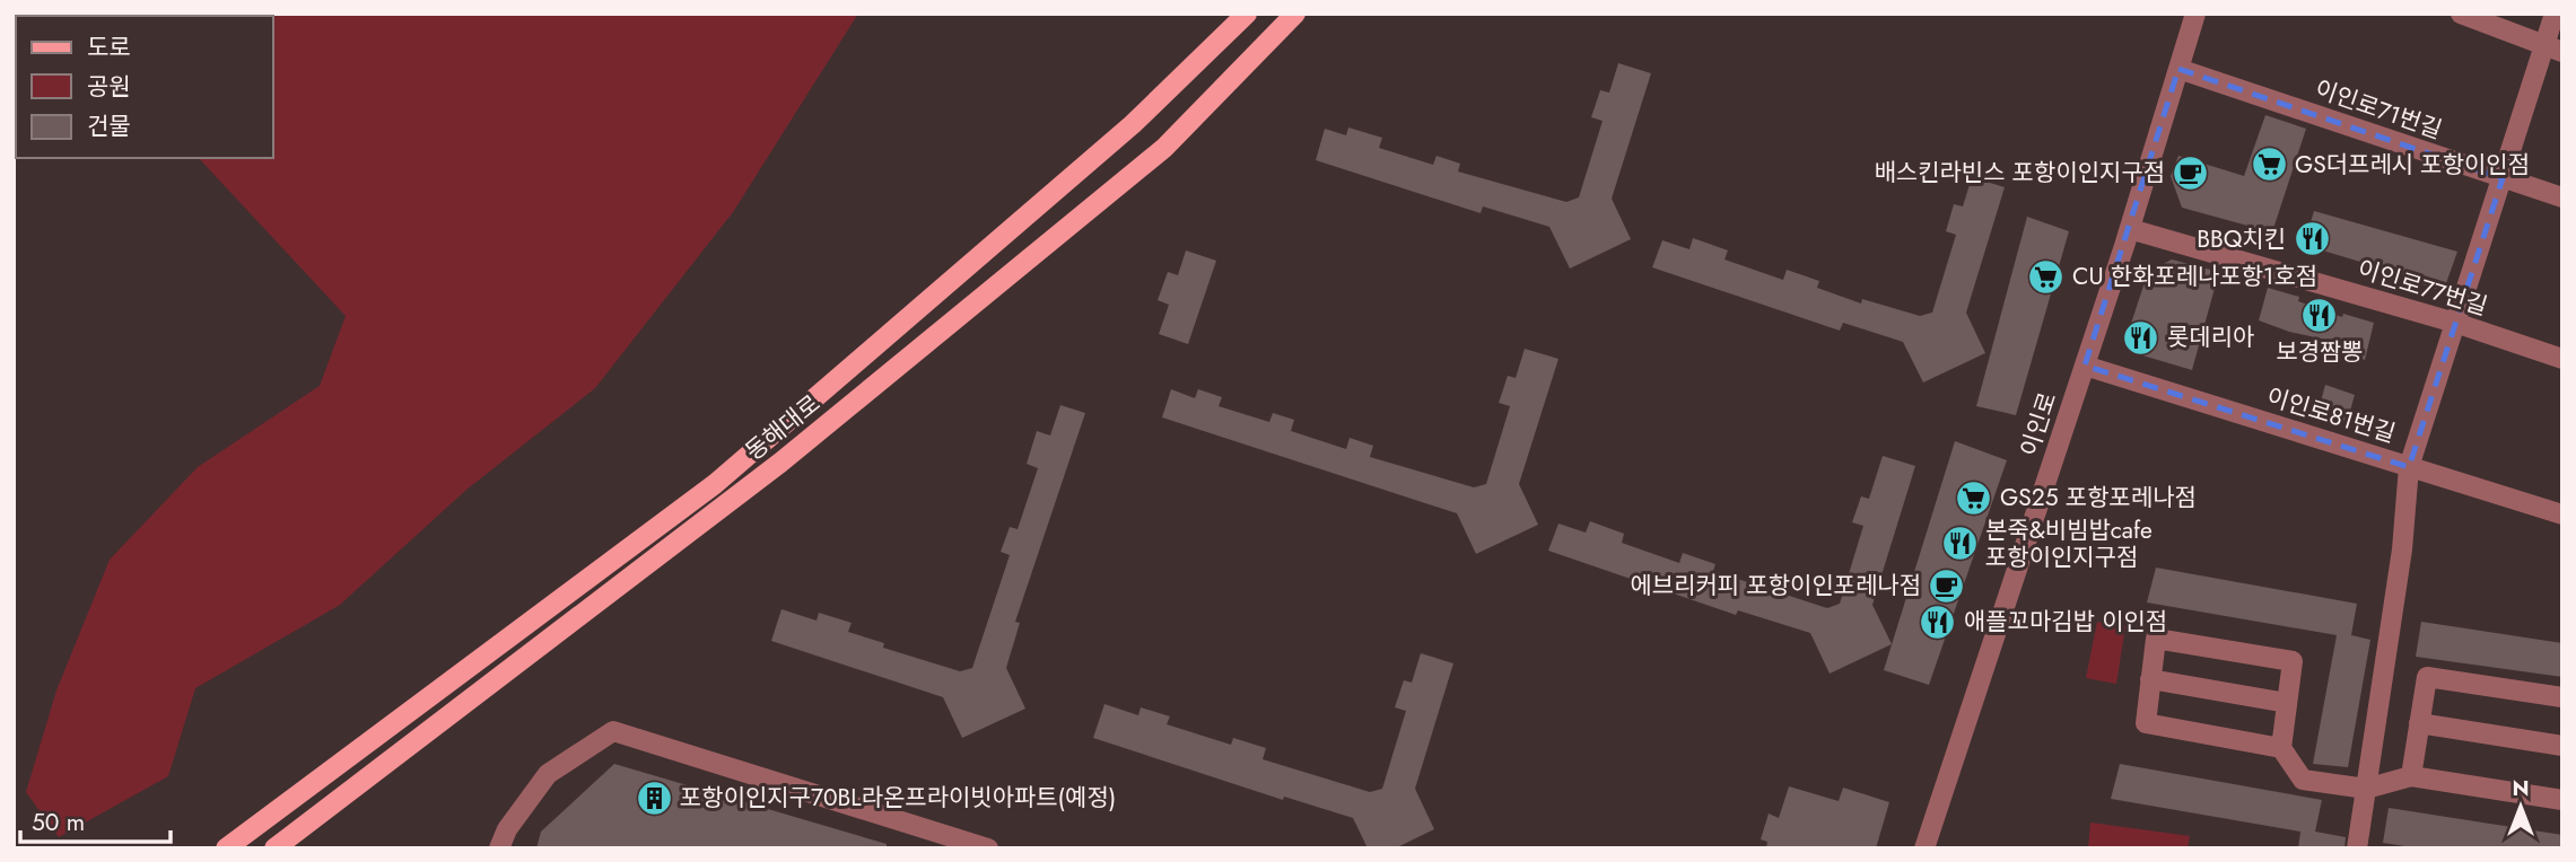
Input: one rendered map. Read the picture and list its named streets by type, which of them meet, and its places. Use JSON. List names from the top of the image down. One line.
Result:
{"streets":{"main road":["동해대로"],"street":["이인로71번길","이인로77번길","이인로81번길","이인로"]},"crossings":[["이인로71번길","이인로"],["이인로77번길","이인로"],["이인로81번길","이인로"]],"places":{"supermarket":["GS더프레시 포항이인점","CU 한화포레나포항1호점","GS25 포항포레나점"],"cafe":["배스킨라빈스 포항이인지구점","에브리커피 포항이인포레나점"],"restaurant":["BBQ치킨","보경짬뽕","롯데리아","본죽&비빔밥cafe 포항이인지구점","애플꼬마김밥 이인점"],"building":["포항이인지구70BL라온프라이빗아파트(예정)"]},"legend":["도로","공원","건물"],"scale_bar":"50 m","north":"top"}
